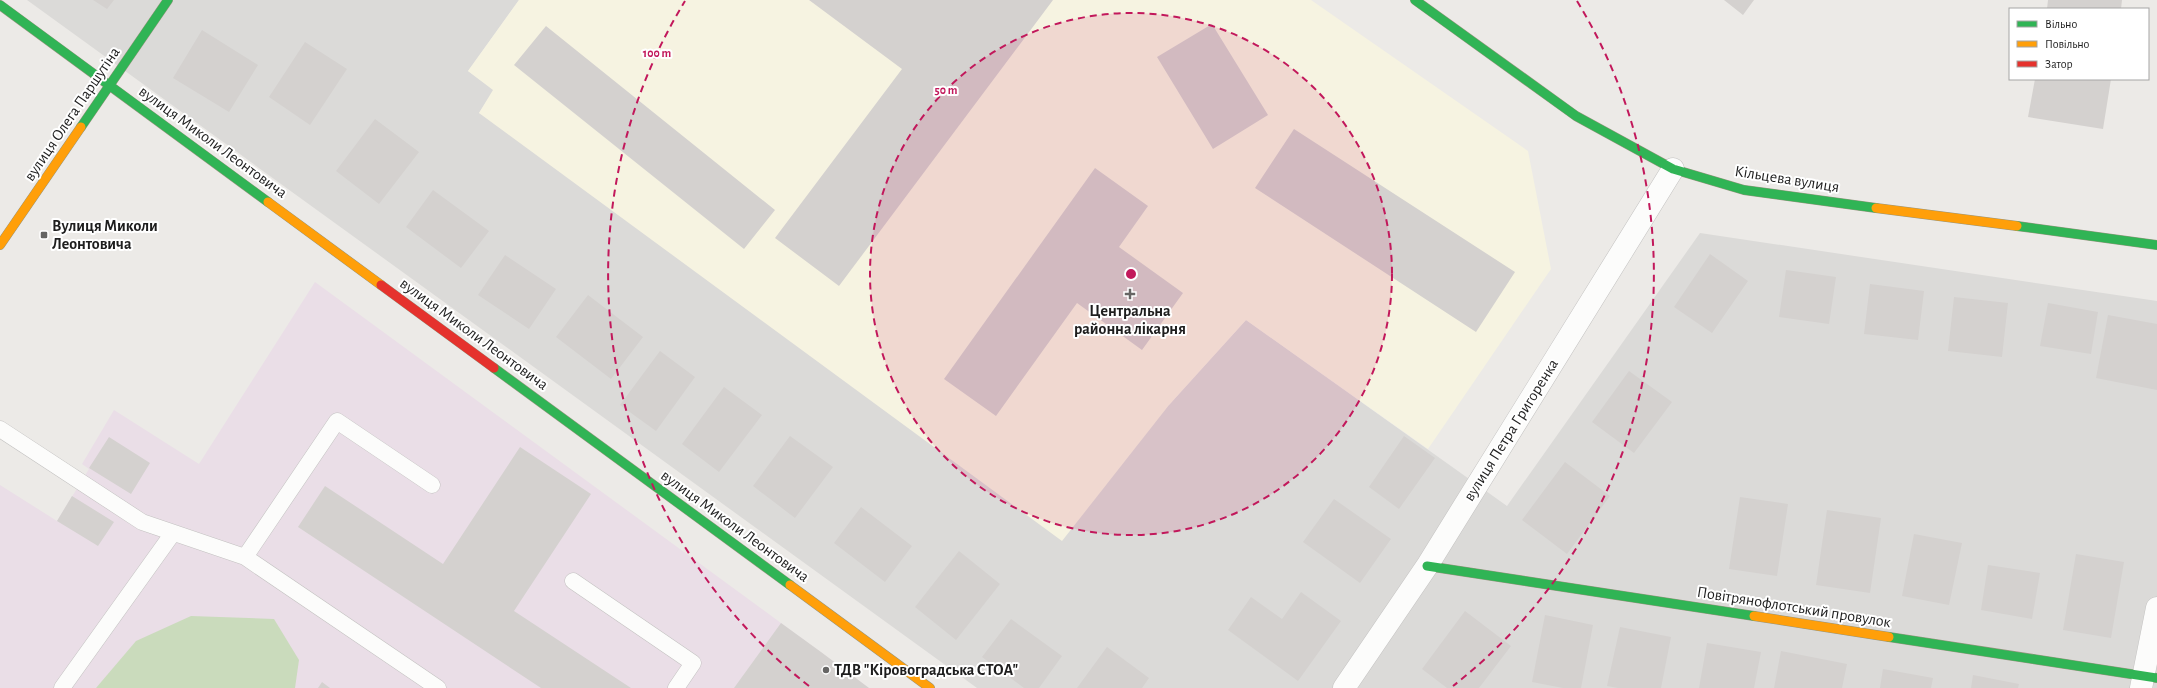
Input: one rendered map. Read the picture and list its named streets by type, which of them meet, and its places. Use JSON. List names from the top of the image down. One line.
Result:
{"streets":{"street":["вулиця Олега Паршутіна","вулиця Миколи Леонтовича","Кільцева вулиця","вулиця Петра Григоренка","Повітрянофлотський провулок"]},"crossings":[["вулиця Олега Паршутіна","вулиця Миколи Леонтовича"],["Кільцева вулиця","вулиця Петра Григоренка"],["вулиця Петра Григоренка","Повітрянофлотський провулок"]],"places":{"transit":["Вулиця Миколи Леонтовича"],"health":["Центральна районна лікарня"],"other":["ТДВ \"Кіровоградська СТОА\""]},"legend":["Вільно","Повільно","Затор"],"rings":["100 m","50 m"]}
